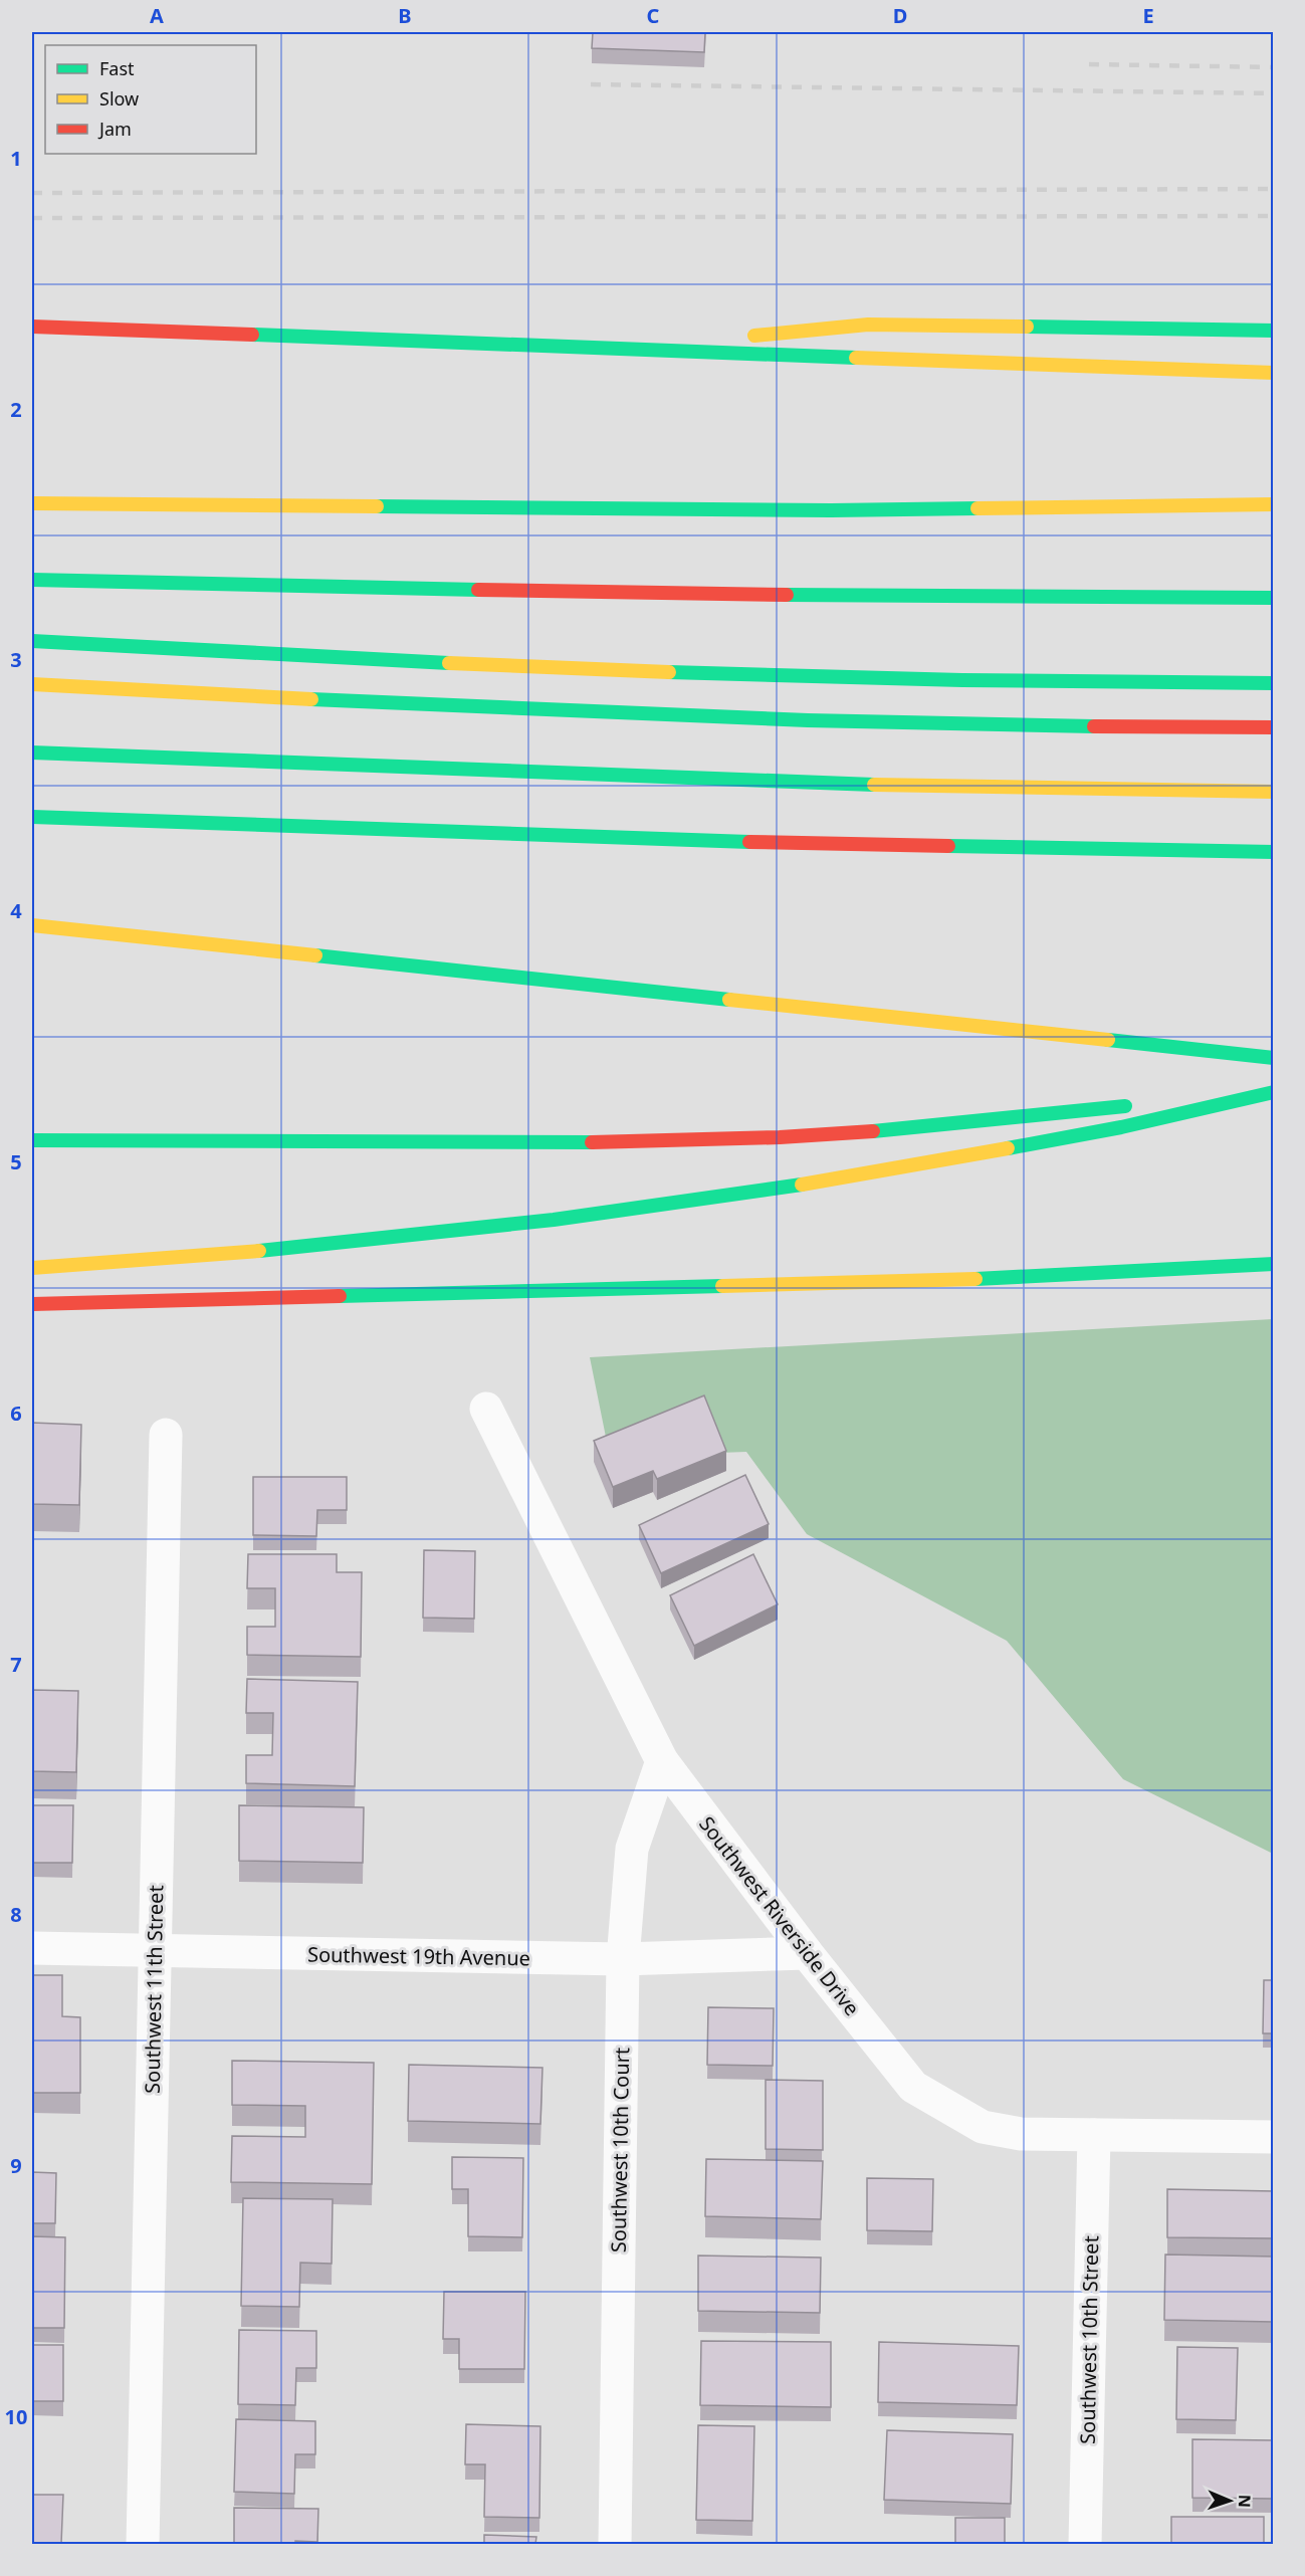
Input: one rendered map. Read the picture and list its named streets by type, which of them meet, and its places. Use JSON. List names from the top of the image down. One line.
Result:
{"streets":{"street":["Southwest Riverside Drive","Southwest 19th Avenue","Southwest 11th Street","Southwest 10th Court","Southwest 10th Street"]},"crossings":[["Southwest Riverside Drive","Southwest 19th Avenue"],["Southwest Riverside Drive","Southwest 10th Court"],["Southwest Riverside Drive","Southwest 10th Street"],["Southwest 19th Avenue","Southwest 11th Street"],["Southwest 19th Avenue","Southwest 10th Court"]],"legend":["Fast","Slow","Jam"],"north":"right","grid":{"columns":["A","B","C","D","E"],"rows":["1","2","3","4","5","6","7","8","9","10"]}}
